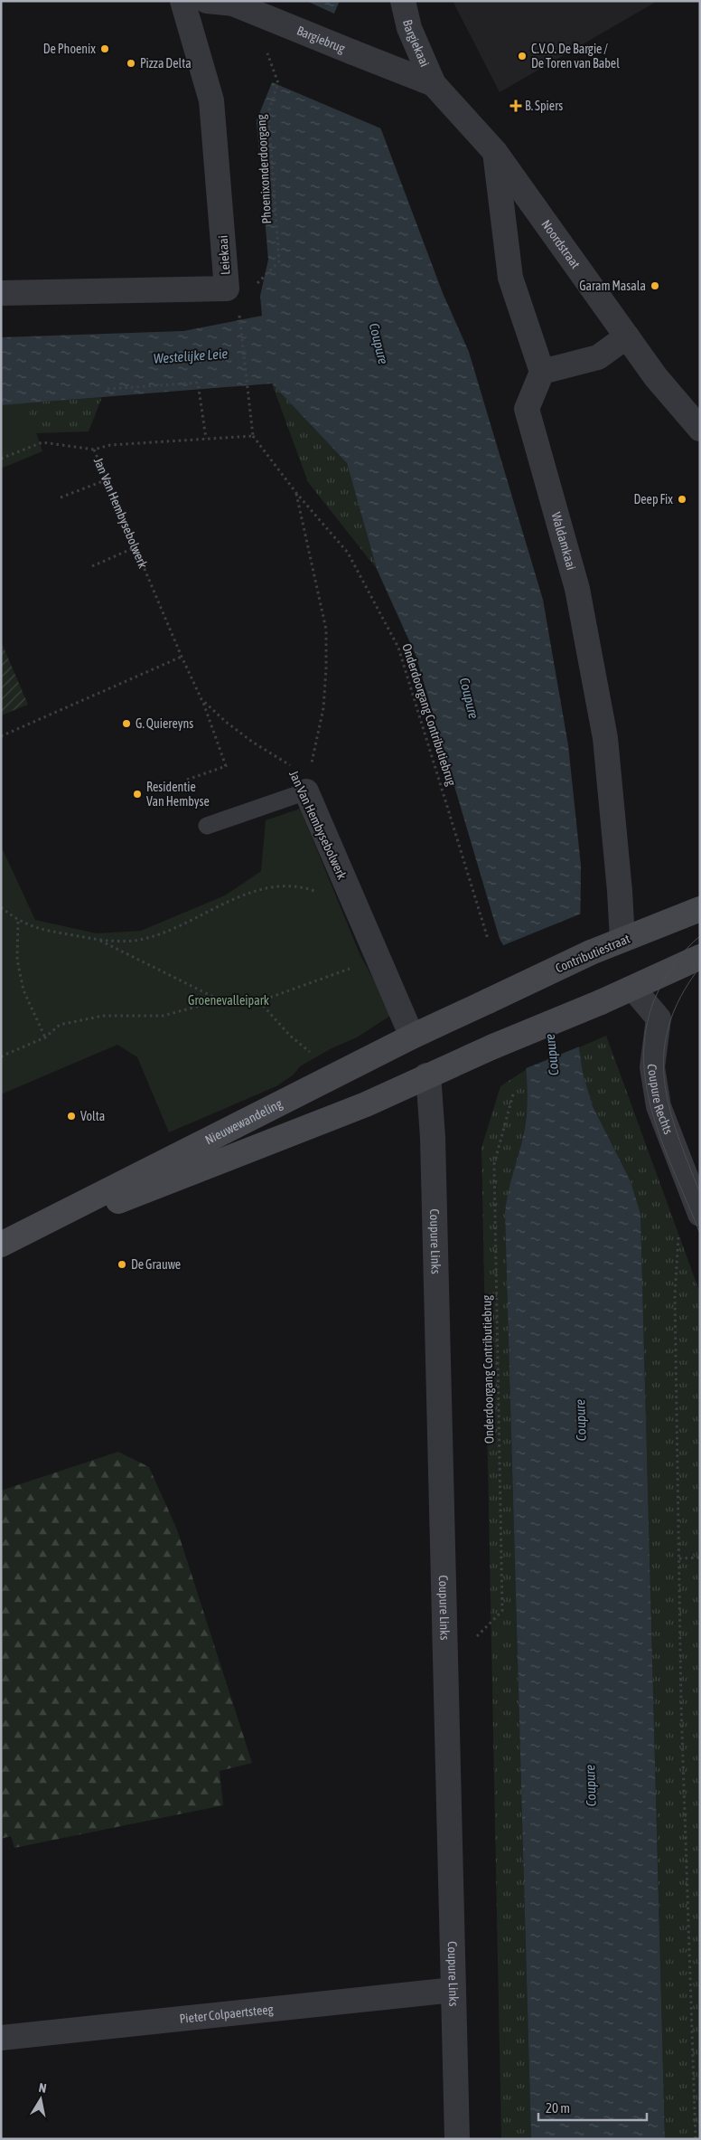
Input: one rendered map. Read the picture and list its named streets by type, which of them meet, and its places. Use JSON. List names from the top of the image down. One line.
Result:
{"streets":{"main road":["Contributiestraat","Nieuwewandeling"],"street":["Bargiebrug","Bargiekaai","Noordstraat","Leiekaai","Jan Van Hembysebolwerk","Waldamkaai","Coupure Rechts","Coupure Links","Pieter Colpaertsteeg"],"path":["Phoenixonderdoorgang","Onderdoorgang Contributiebrug"]},"crossings":[["Bargiebrug","Bargiekaai"],["Bargiebrug","Noordstraat"],["Bargiekaai","Noordstraat"],["Jan Van Hembysebolwerk","Nieuwewandeling"],["Waldamkaai","Contributiestraat"],["Contributiestraat","Nieuwewandeling"],["Coupure Rechts","Nieuwewandeling"],["Nieuwewandeling","Coupure Links"],["Coupure Links","Pieter Colpaertsteeg"]],"water":["Coupure","Westelijke Leie"],"parks":["Groenevalleipark"],"places":{"other":["De Phoenix","C.V.O. De Bargie / De Toren van Babel","Pizza Delta","Garam Masala","Deep Fix","G. Quiereyns","Residentie Van Hembyse","Volta","De Grauwe"],"health":["B. Spiers"]},"scale_bar":"20 m","north":"top"}
